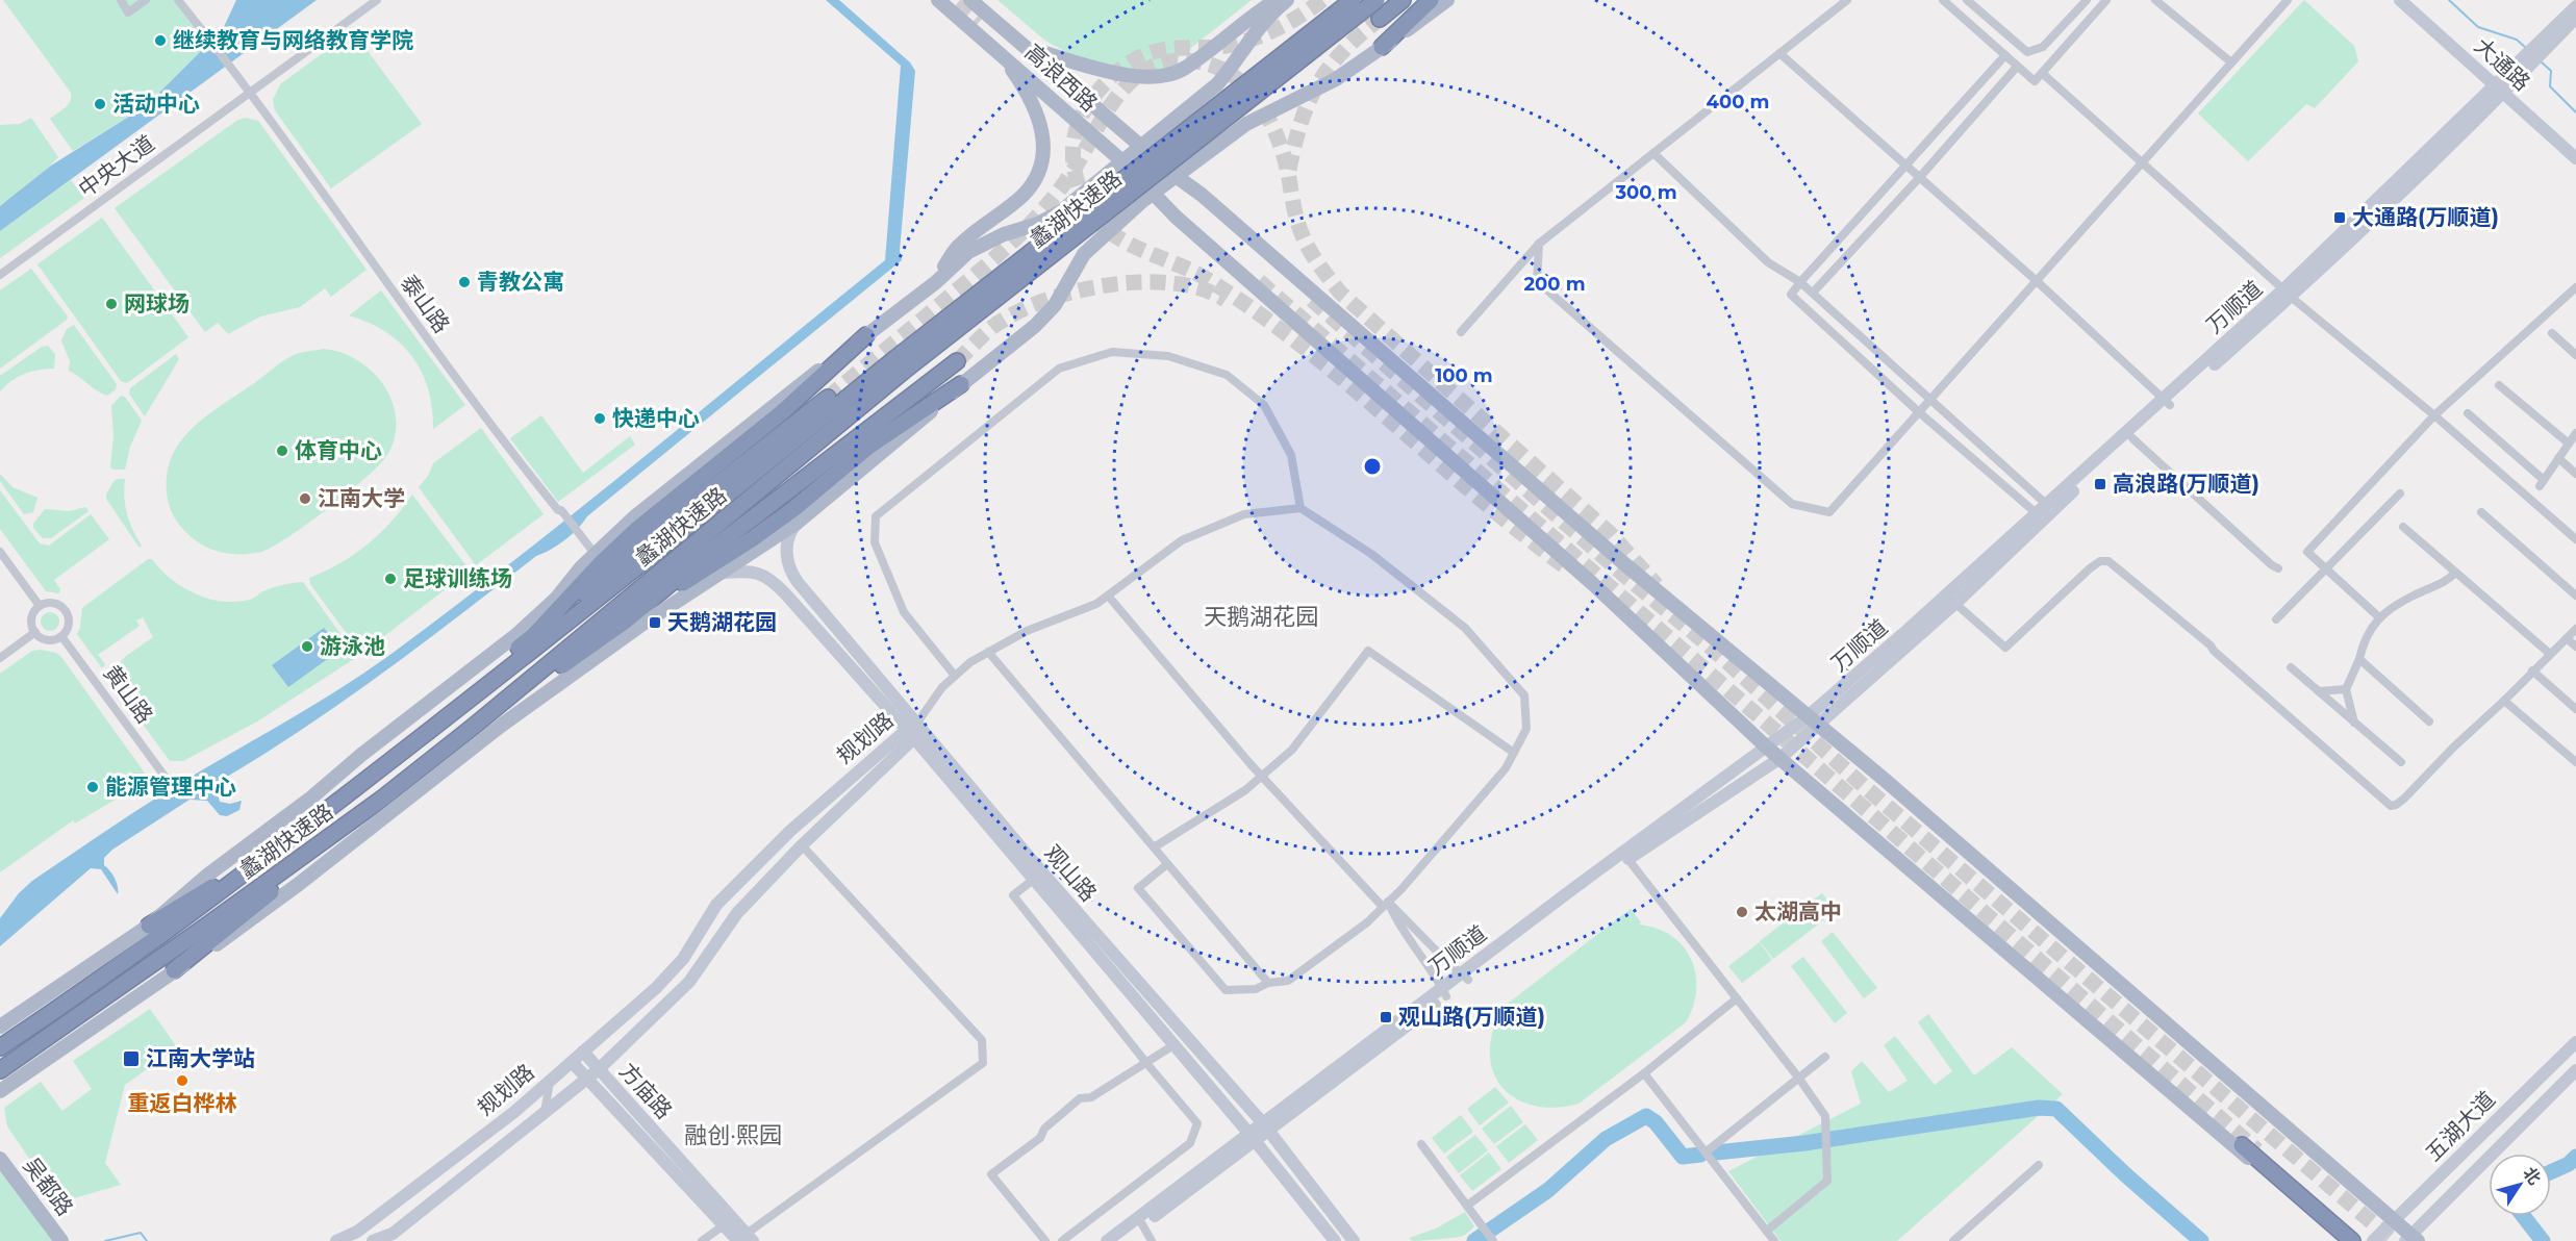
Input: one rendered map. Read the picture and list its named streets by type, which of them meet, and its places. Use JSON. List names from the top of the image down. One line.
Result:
{"streets":{"highway":["蠡湖快速路"],"main road":["高浪西路","吴都路"],"street":["大通路","中央大道","泰山路","万顺道","黄山路","规划路","观山路","方庙路","五湖大道"]},"crossings":[["大通路","万顺道"],["高浪西路","万顺道"],["高浪西路","五湖大道"],["中央大道","泰山路"],["万顺道","观山路"],["规划路","观山路"],["规划路","方庙路"]],"districts":["天鹅湖花园","融创·熙园"],"places":{"other":["继续教育与网络教育学院","活动中心","青教公寓","网球场","快递中心","体育中心","江南大学","足球训练场","游泳池","能源管理中心","太湖高中","重返白桦林"],"transit":["大通路(万顺道)","高浪路(万顺道)","天鹅湖花园","观山路(万顺道)","江南大学站"]},"north":"top right","rings":["400 m","300 m","200 m","100 m"]}
